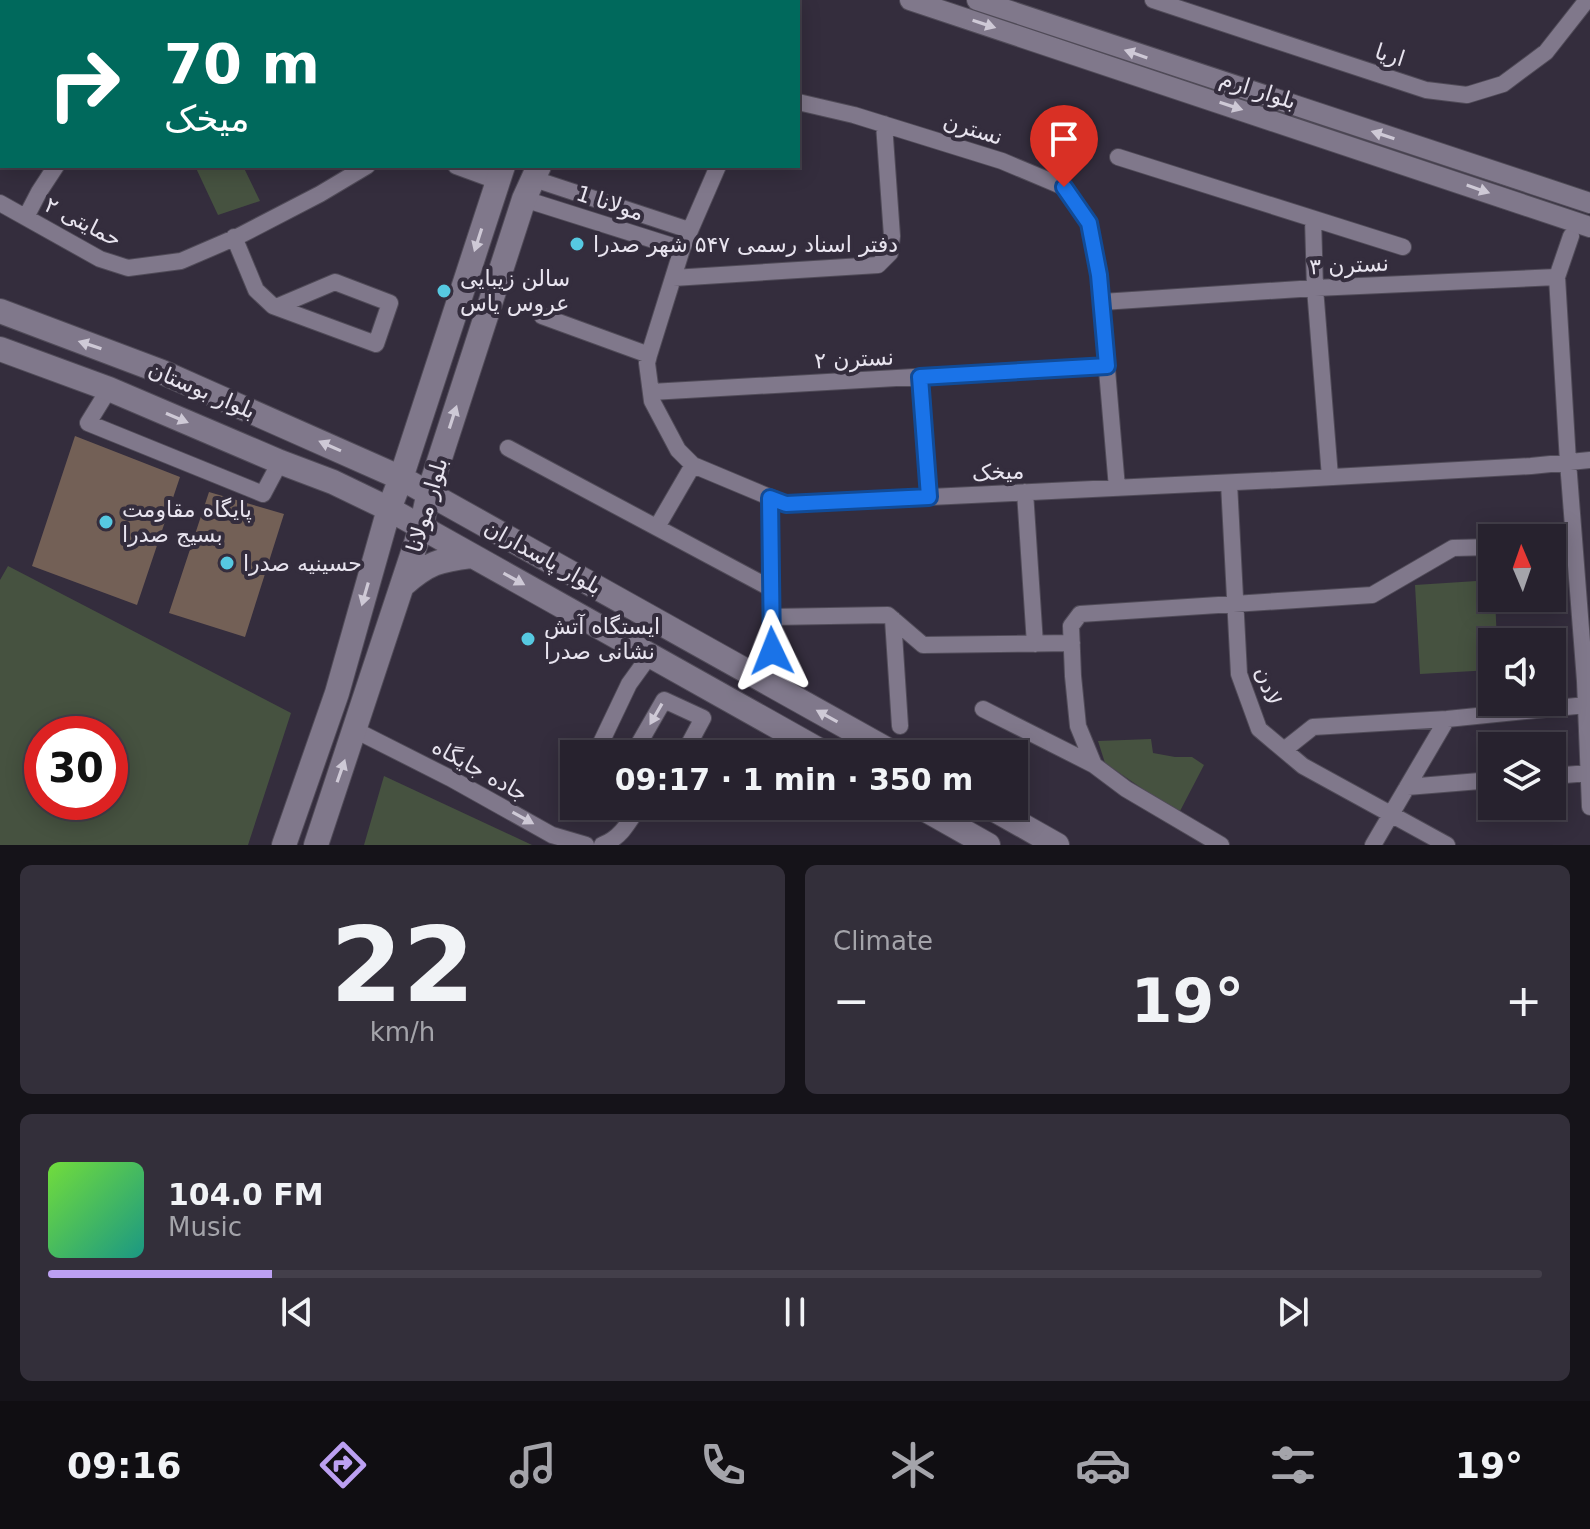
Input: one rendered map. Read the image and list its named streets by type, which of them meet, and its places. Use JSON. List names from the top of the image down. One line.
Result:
{"streets":{"main road":["بلوار بوستان","بلوار مولانا","بلوار پاسداران"],"street":["اریا","بلوار ارم","نسترن","مولانا 1","حمایتی ۲","نسترن ۳","نسترن ۲","میخک","لادن","جاده جایگاه"]},"crossings":[["نسترن","نسترن ۳"],["نسترن","نسترن ۲"],["نسترن","میخک"],["مولانا 1","میخک"],["مولانا 1","بلوار مولانا"],["نسترن ۲","میخک"],["بلوار بوستان","بلوار مولانا"],["بلوار بوستان","بلوار پاسداران"],["میخک","لادن"],["بلوار مولانا","بلوار پاسداران"],["بلوار مولانا","جاده جایگاه"]],"one_way":["جاده جایگاه"],"places":["دفتر اسناد رسمی ۵۴۷ شهر صدرا","سالن زیبایی عروس یاس","پایگاه مقاومت بسیج صدرا","حسینیه صدرا","ایستگاه آتش نشانی صدرا"],"north":"top","page":{"turn":["70 m","میخک"],"limit":"30","trip":"09:17 · 1 min · 350 m","tile":[["22","km/h"],"Climate"],"heat":["−","19°","+"],"song":["104.0 FM","Music"],"tabs":["09:16","19°"]}}
